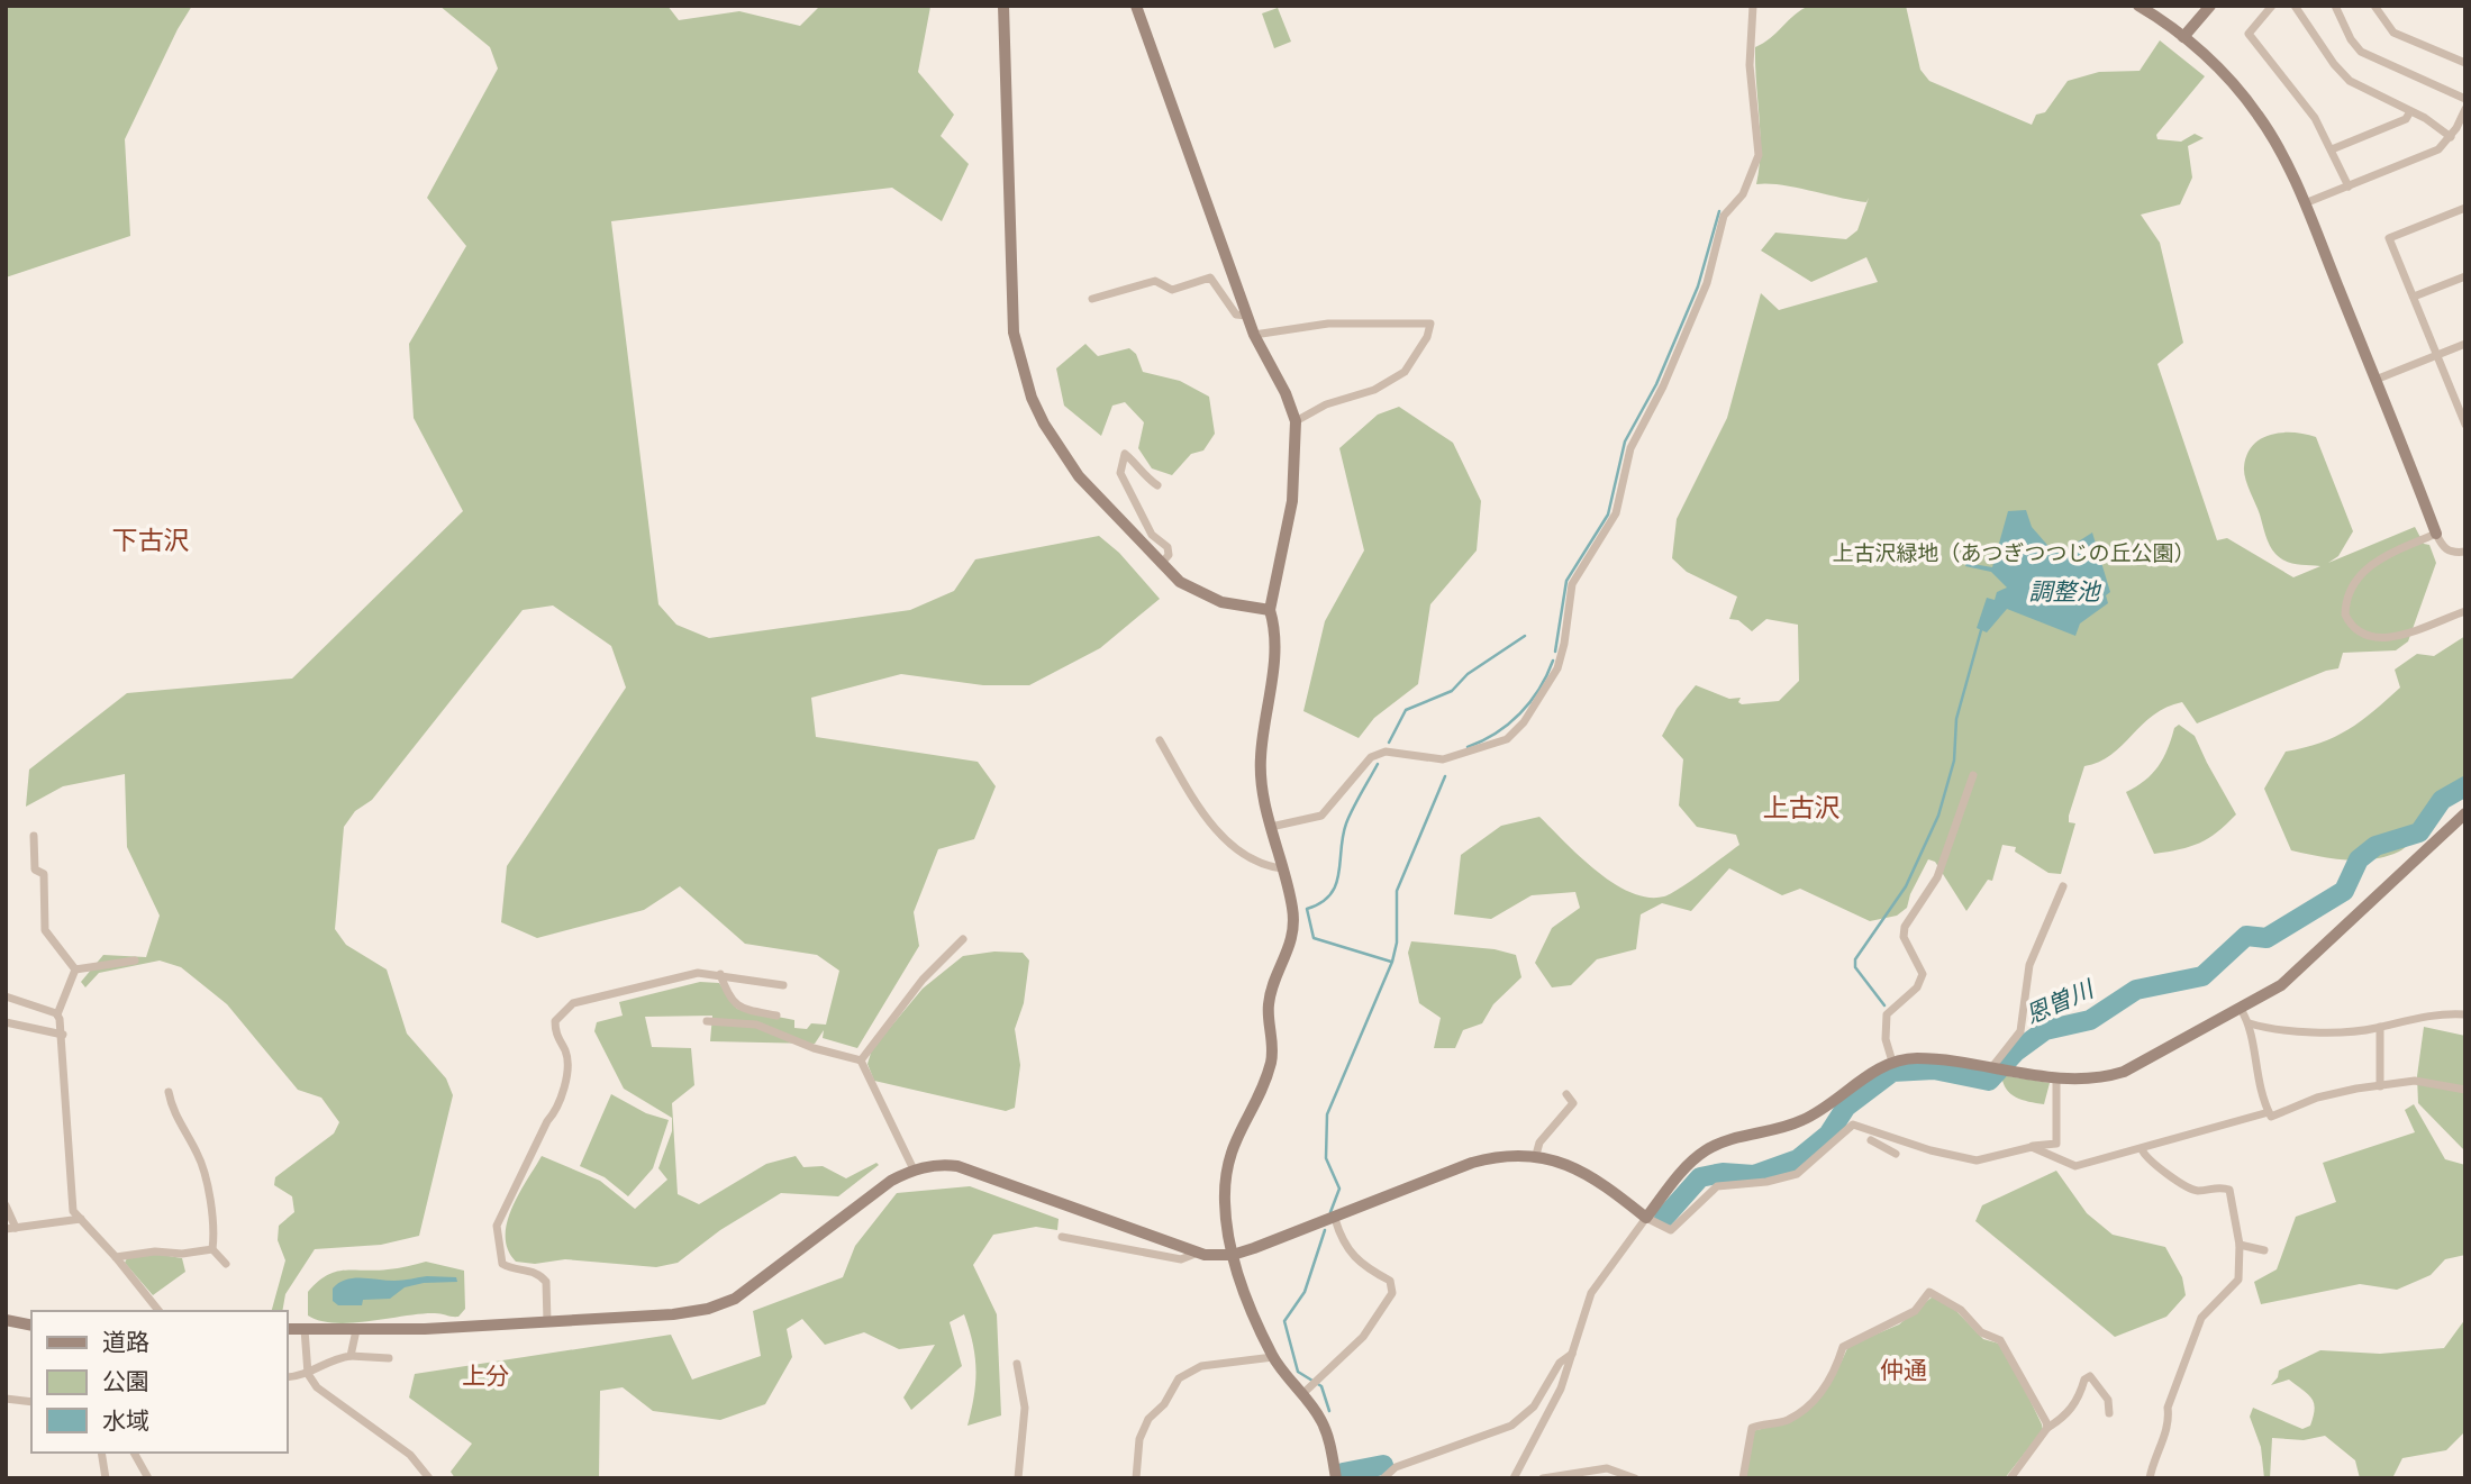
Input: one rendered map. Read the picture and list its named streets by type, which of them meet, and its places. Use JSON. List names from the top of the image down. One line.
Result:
{"districts":["下古沢","上古沢","仲通","上分"],"water":["調整池","恩曽川"],"parks":["上古沢緑地（あつぎつつじの丘公園）"],"legend":["道路","公園","水域"]}
